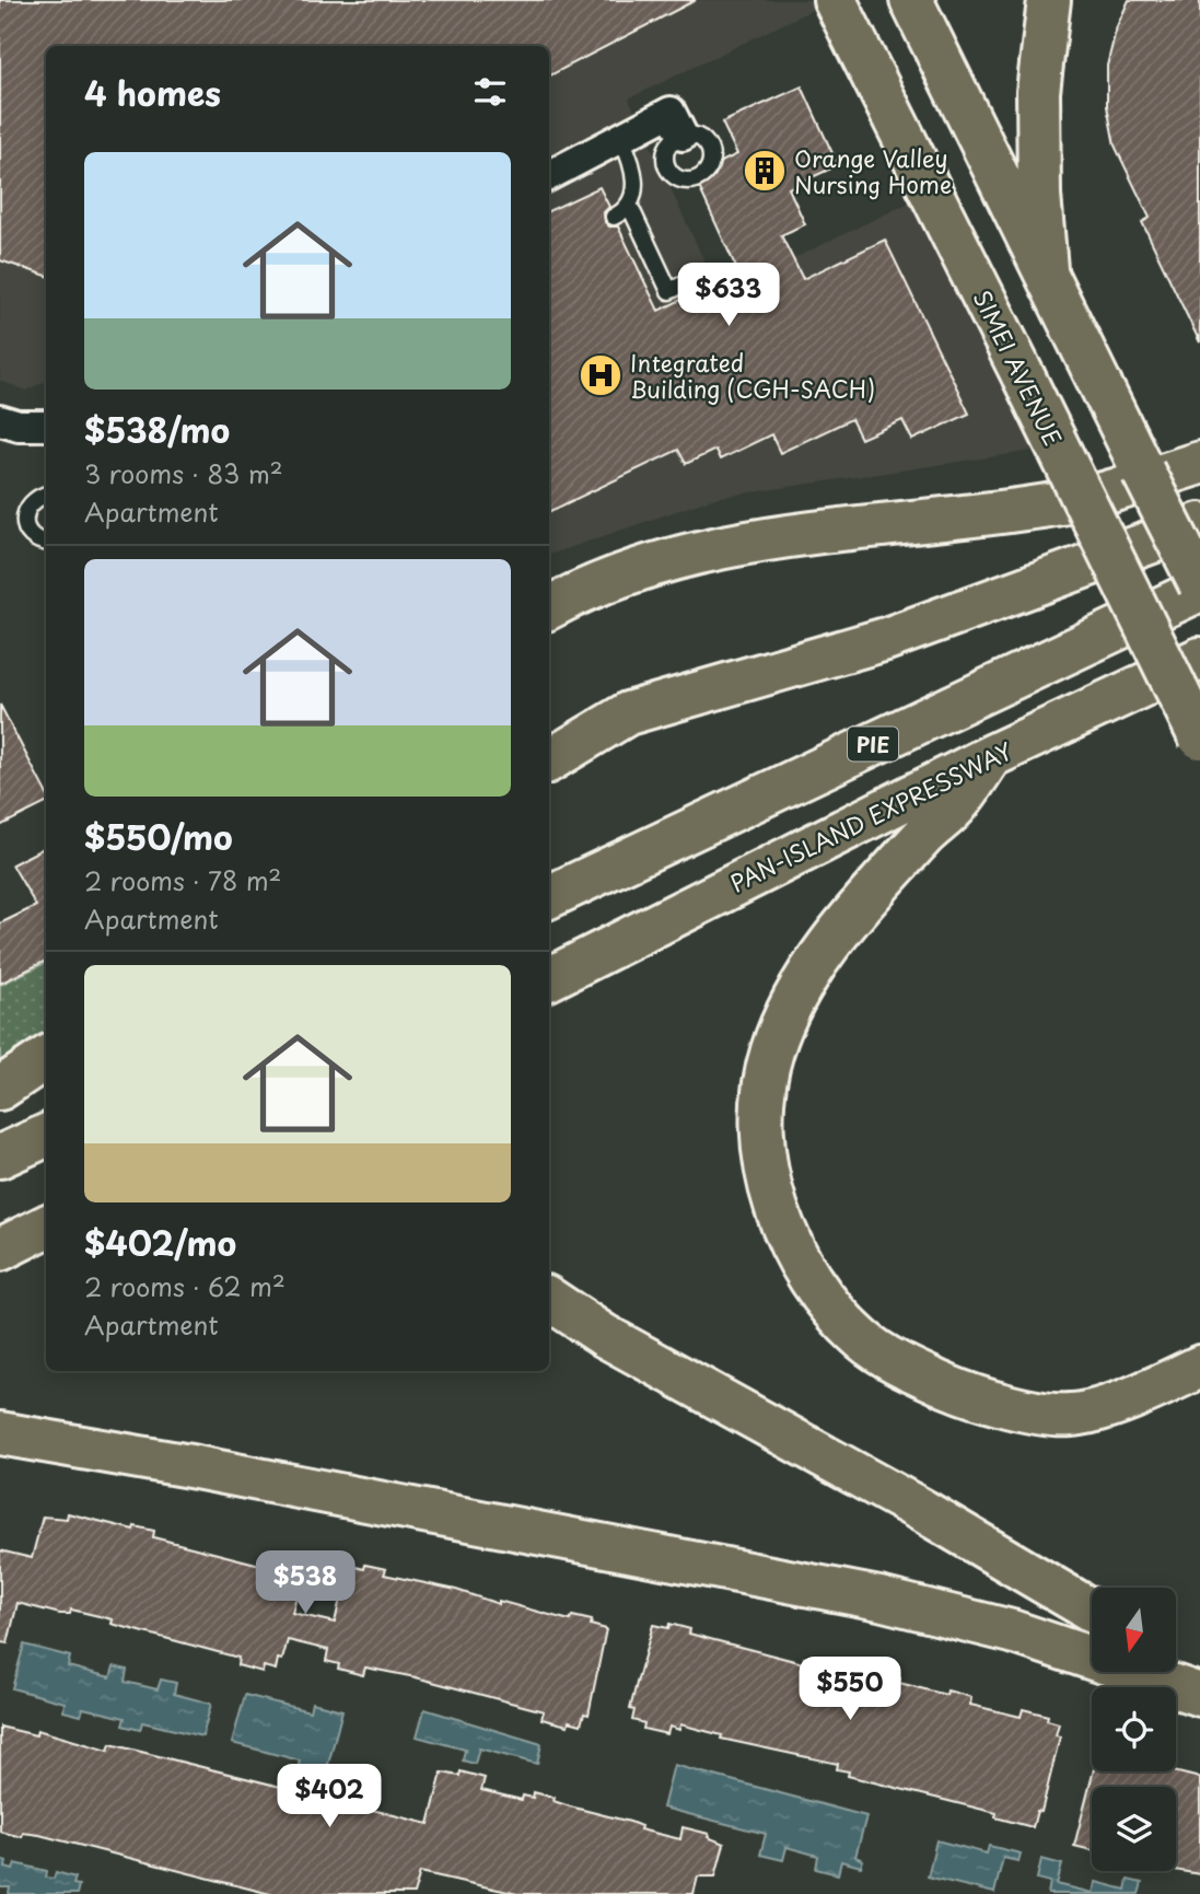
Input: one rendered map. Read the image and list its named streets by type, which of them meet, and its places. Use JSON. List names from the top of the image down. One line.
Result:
{"streets":{"main road":["SIMEI AVENUE","PIE","PAN-ISLAND EXPRESSWAY"]},"places":{"building":["Orange Valley Nursing Home"],"hospital":["Integrated Building (CGH-SACH)"]},"north":"bottom","page":{"heading":"4 homes","list":[{"name":"$538/mo","note":"3 rooms · 83 m² · Apartment"},{"name":"$550/mo","note":"2 rooms · 78 m² · Apartment"},{"name":"$402/mo","note":"2 rooms · 62 m² · Apartment"}],"price":["$633","$538","$550","$402"]}}
